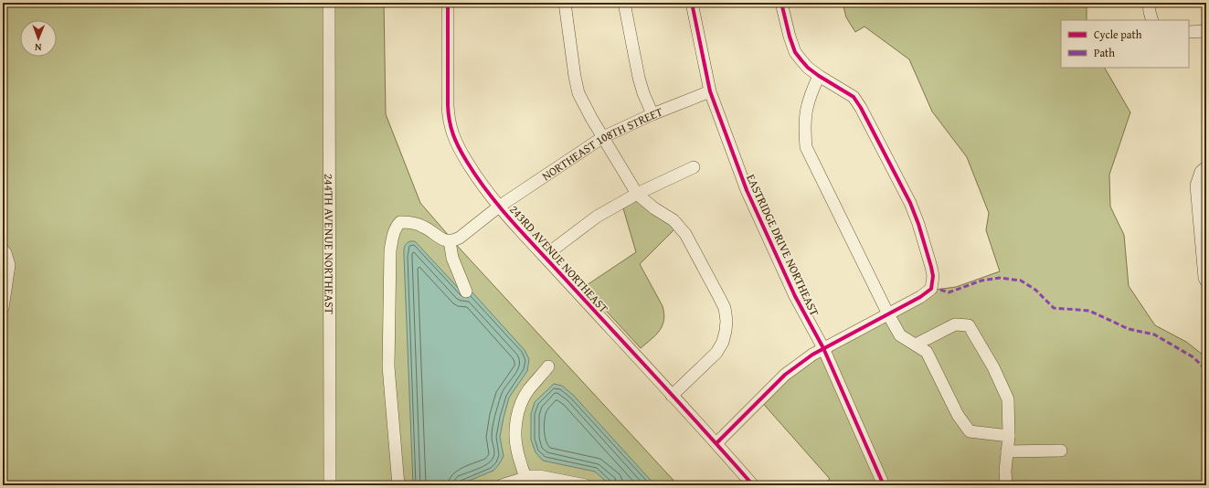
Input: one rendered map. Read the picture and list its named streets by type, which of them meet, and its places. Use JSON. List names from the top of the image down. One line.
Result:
{"streets":{"street":["NORTHEAST 108TH STREET","244TH AVENUE NORTHEAST","EASTRIDGE DRIVE NORTHEAST","243RD AVENUE NORTHEAST"]},"crossings":[["NORTHEAST 108TH STREET","EASTRIDGE DRIVE NORTHEAST"],["NORTHEAST 108TH STREET","243RD AVENUE NORTHEAST"]],"legend":["Cycle path","Path"],"north":"bottom"}
